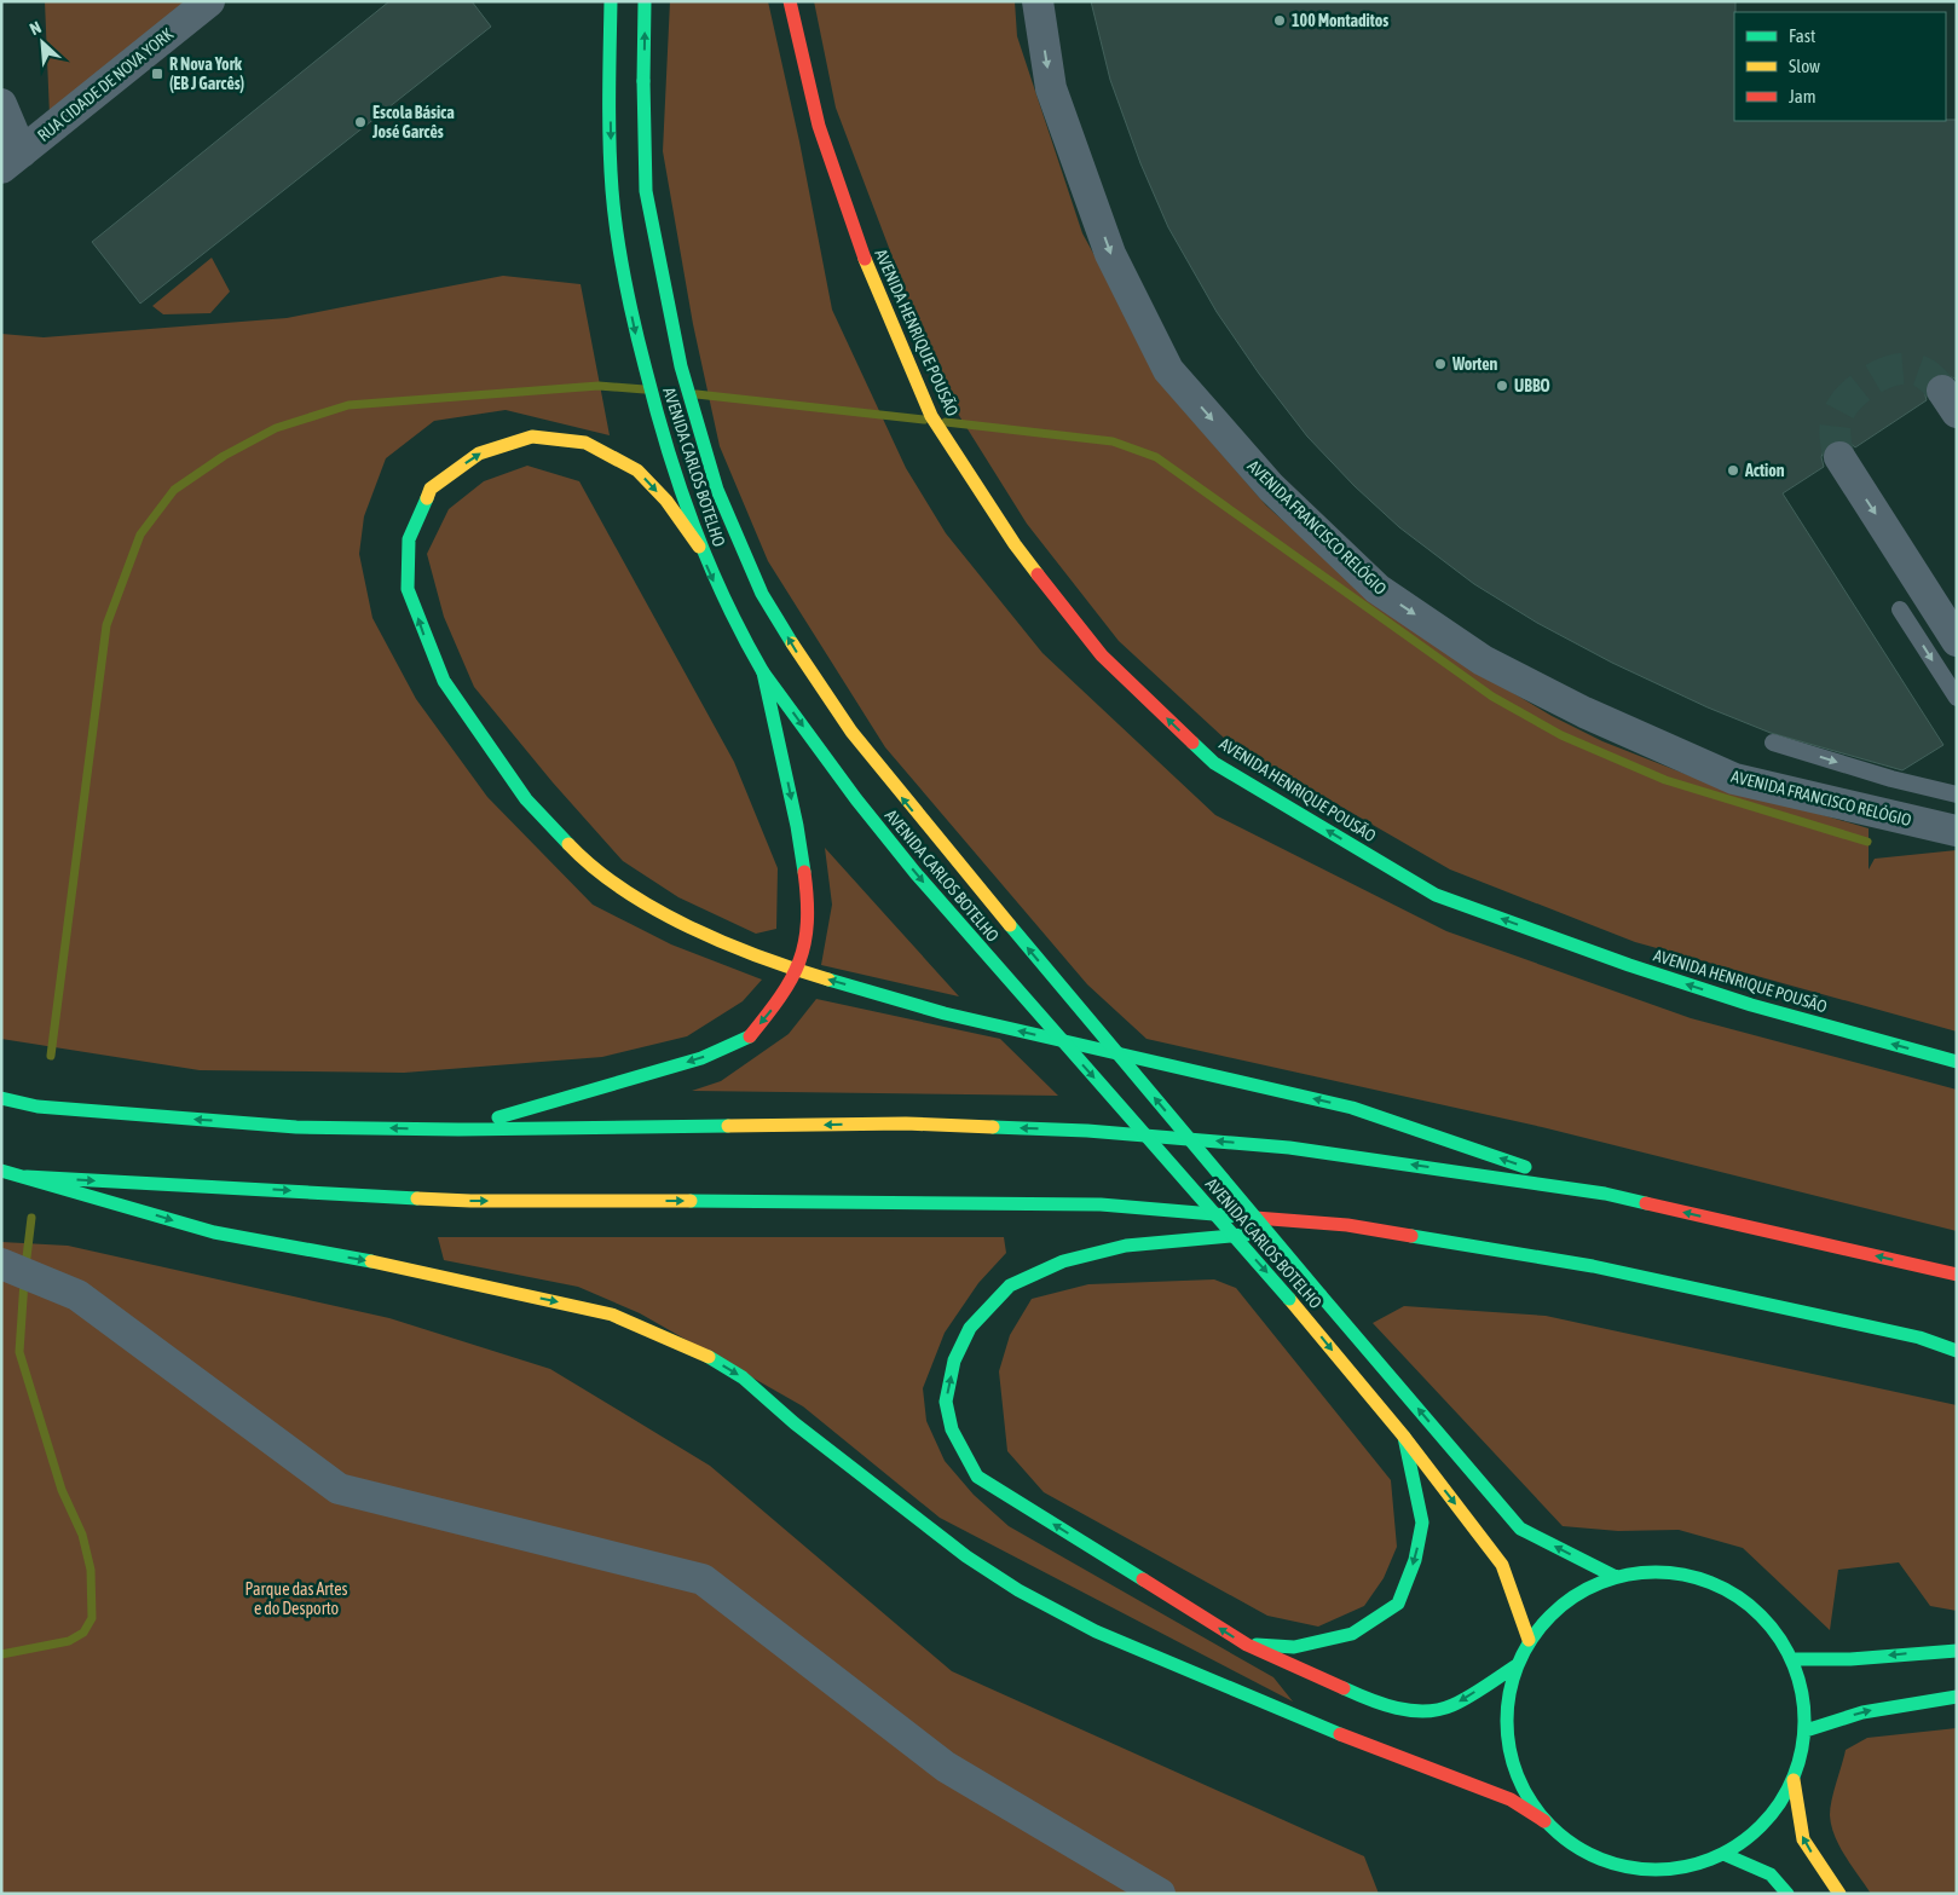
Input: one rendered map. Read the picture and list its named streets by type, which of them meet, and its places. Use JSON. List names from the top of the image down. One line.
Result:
{"streets":{"main road":["AVENIDA HENRIQUE POUSÃO","AVENIDA CARLOS BOTELHO"],"street":["RUA CIDADE DE NOVA YORK","AVENIDA FRANCISCO RELÓGIO"]},"one_way":["AVENIDA HENRIQUE POUSÃO","AVENIDA FRANCISCO RELÓGIO"],"parks":["Parque das Artes e do Desporto"],"places":{"other":["100 Montaditos","Escola Básica José Garcês","Worten","UBBO","Action"],"transit":["R Nova York (EB J Garcês)"]},"legend":["Fast","Slow","Jam"],"north":"top left"}
